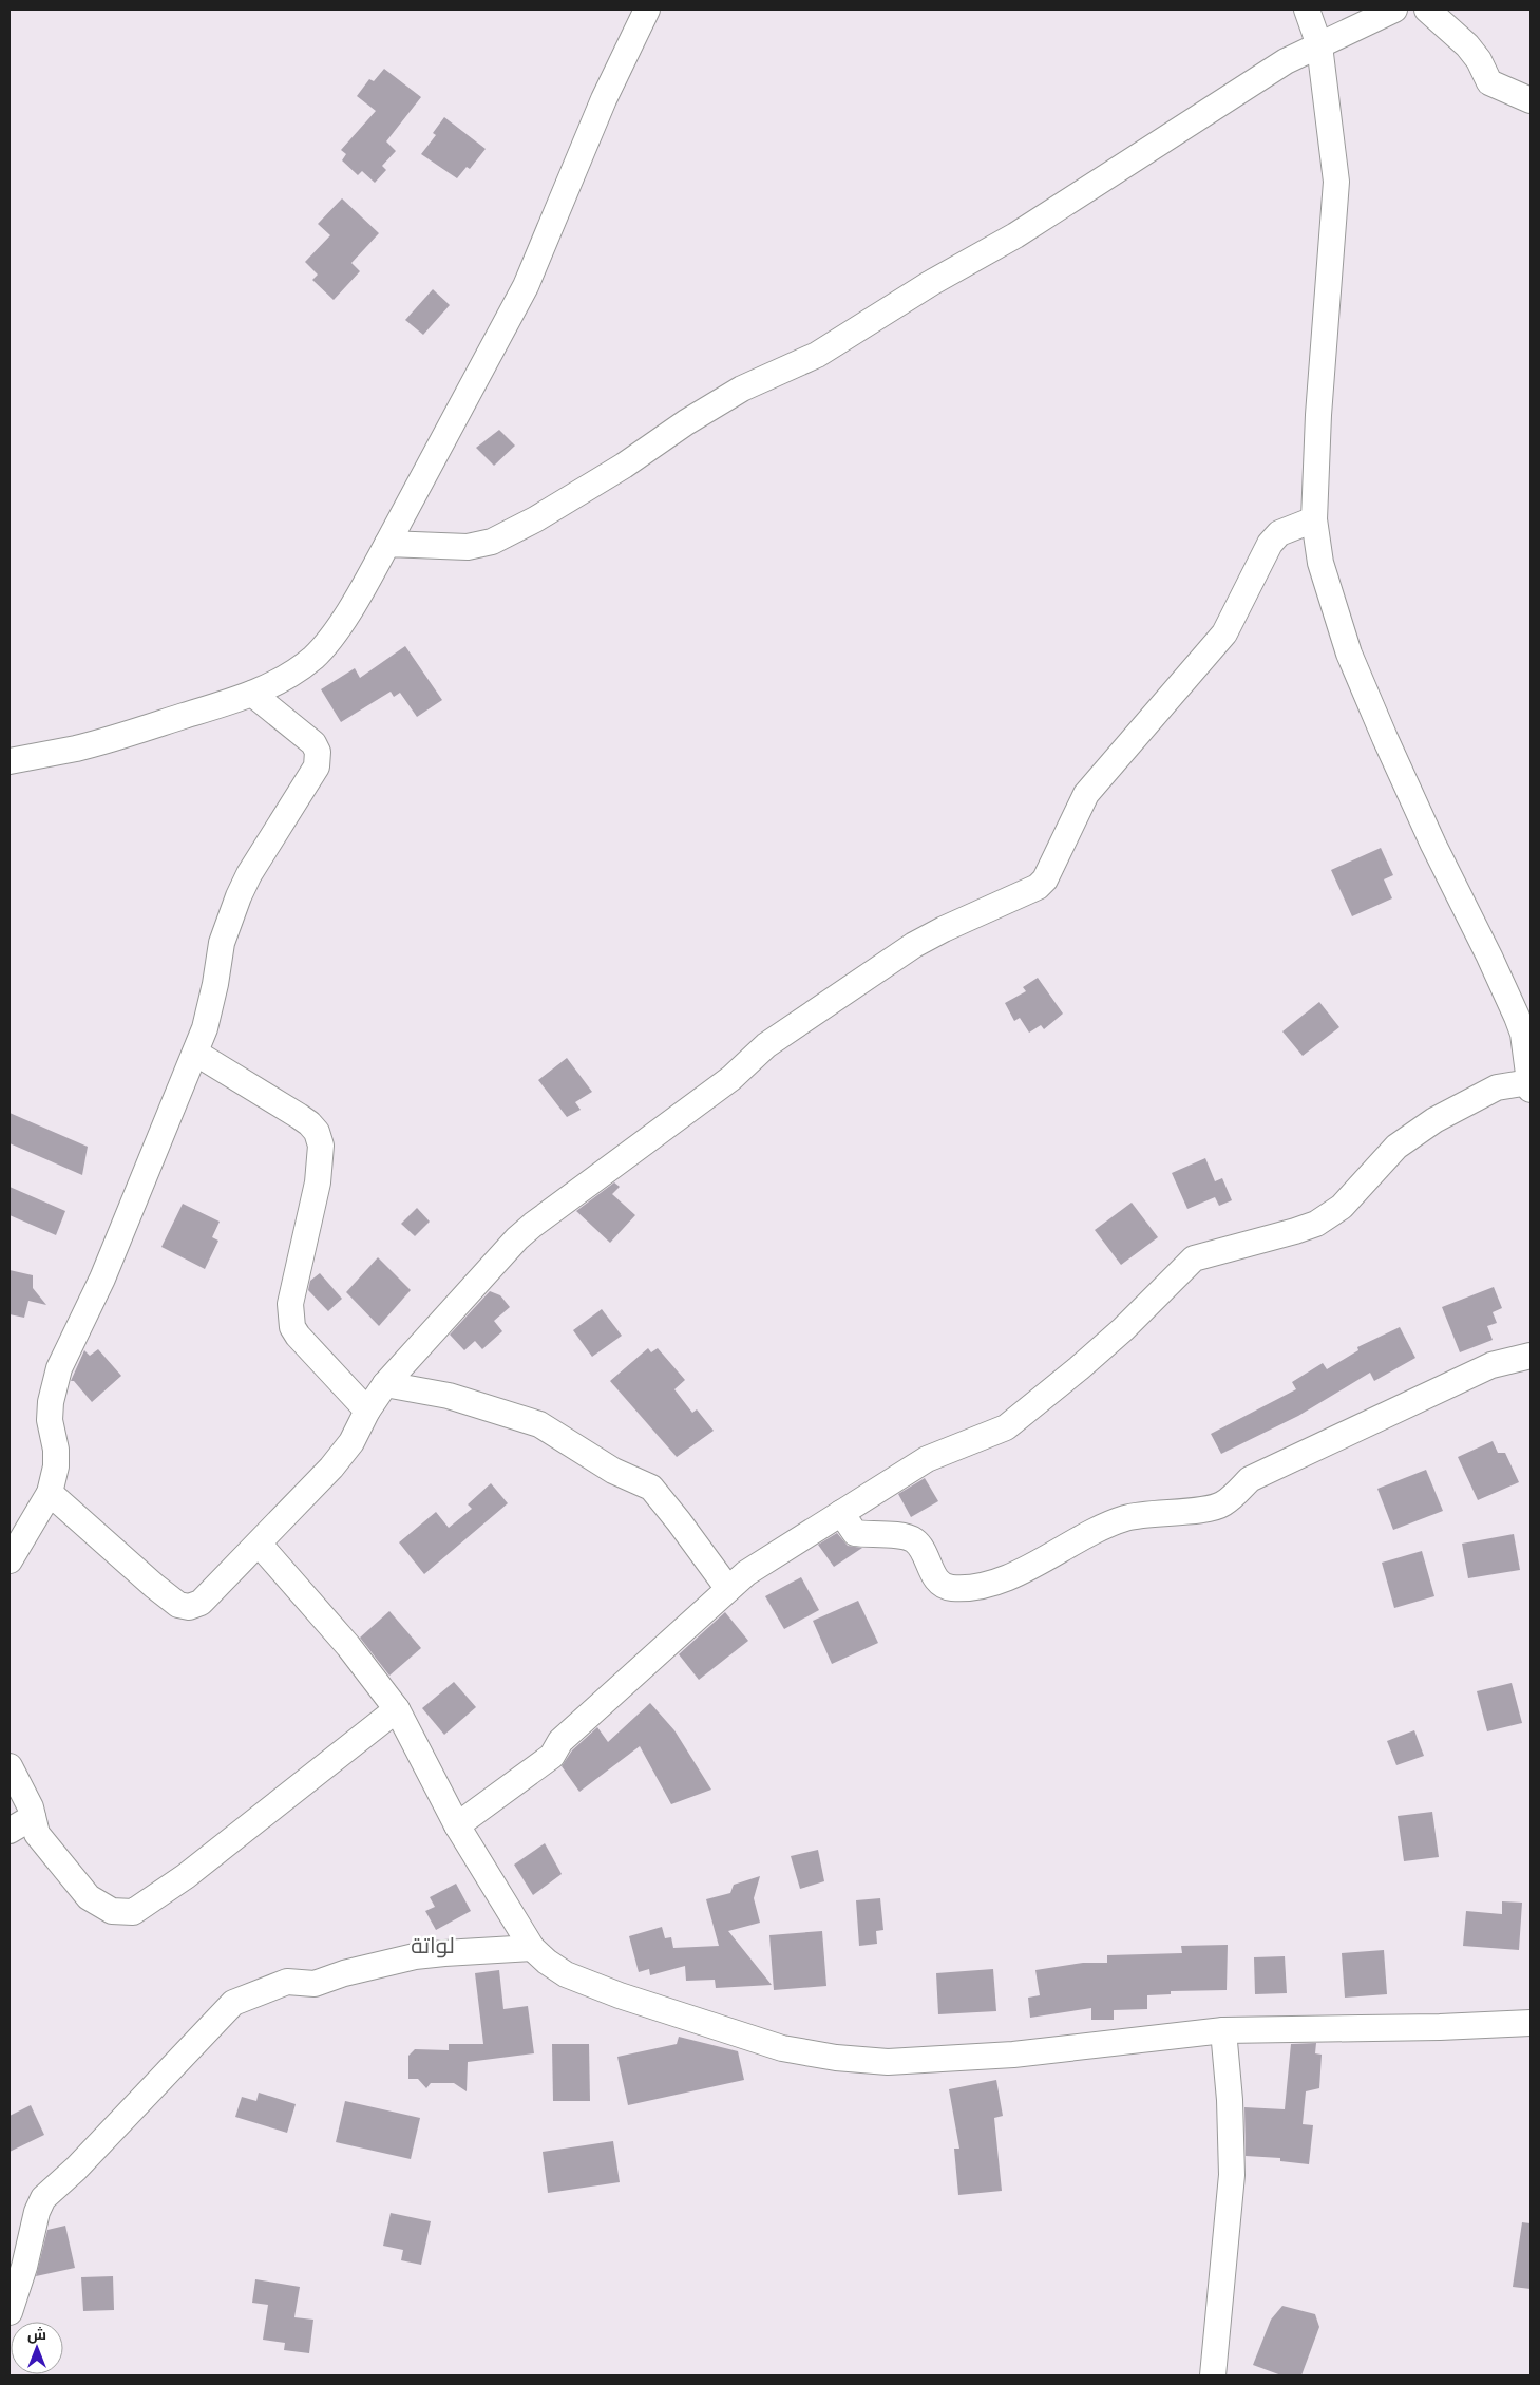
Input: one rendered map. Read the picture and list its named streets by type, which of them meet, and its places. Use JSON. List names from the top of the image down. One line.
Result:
{"districts":["لواتة"],"north":"top"}
